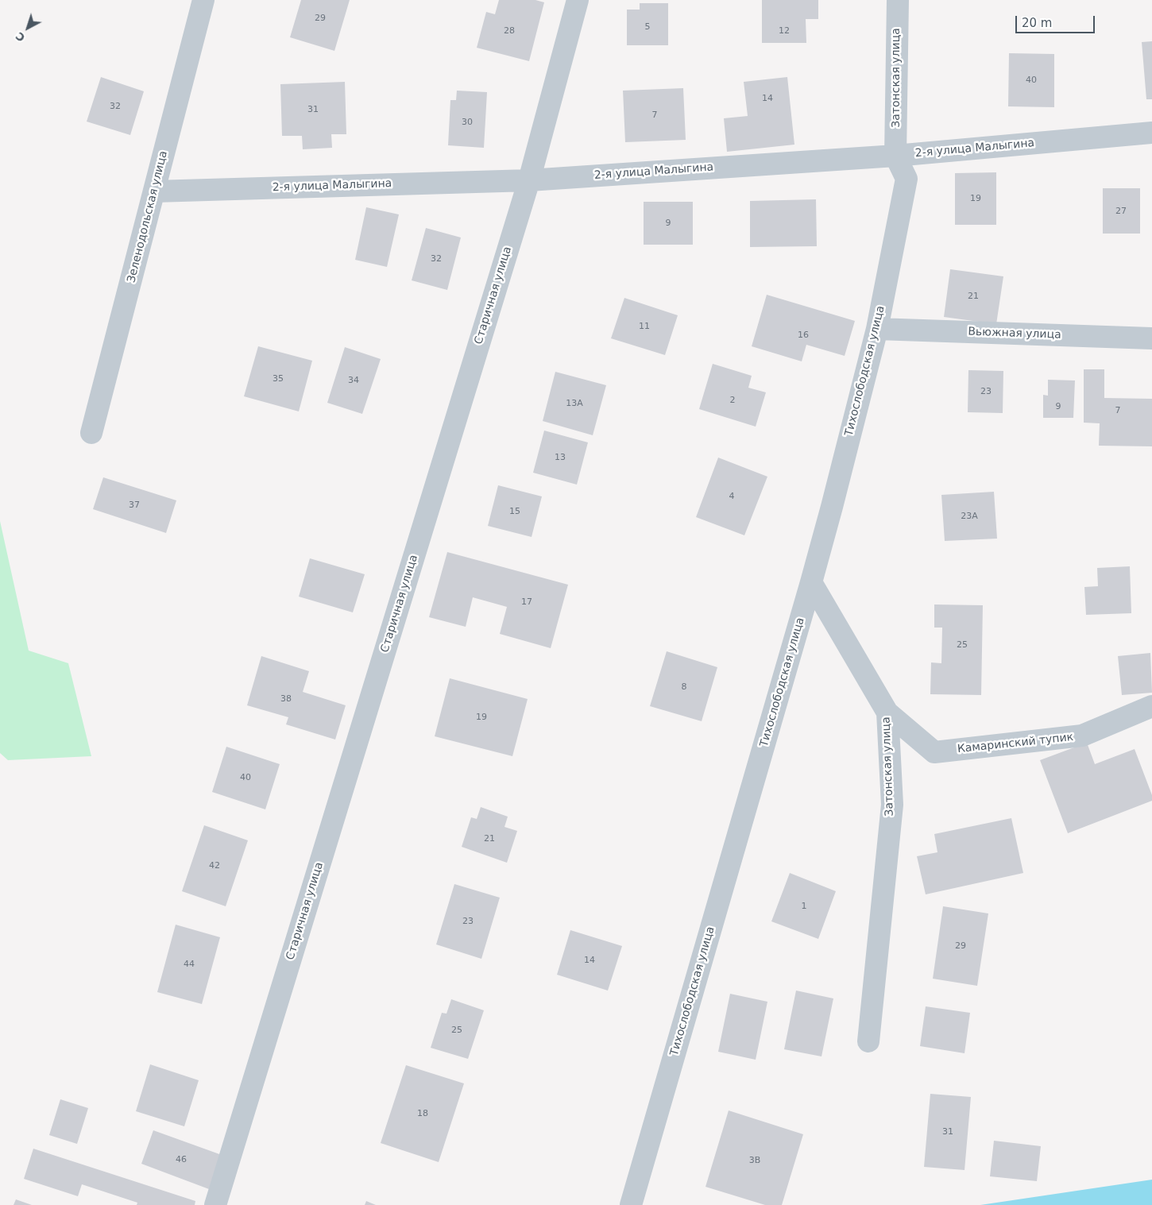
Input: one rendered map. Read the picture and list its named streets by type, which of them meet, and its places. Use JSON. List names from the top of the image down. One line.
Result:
{"streets":{"street":["Затонская улица","2-я улица Малыгина","Зеленодольская улица","Старичная улица","Вьюжная улица","Тихослободская улица","Камаринский тупик"]},"crossings":[["Затонская улица","2-я улица Малыгина"],["Затонская улица","Тихослободская улица"],["Затонская улица","Камаринский тупик"],["2-я улица Малыгина","Зеленодольская улица"],["2-я улица Малыгина","Старичная улица"],["2-я улица Малыгина","Тихослободская улица"],["Вьюжная улица","Тихослободская улица"]],"house_numbers":["29","5","28","12","40","14","32","31","7","30","19","27","9","32","21","11","16","35","34","23","2","13А","9","7","13","4","37","15","23А","17","25","8","38","19","40","21","42","1","23","29","14","44","25","18","31","46","3В"],"scale_bar":"20 m","north":"bottom left"}
